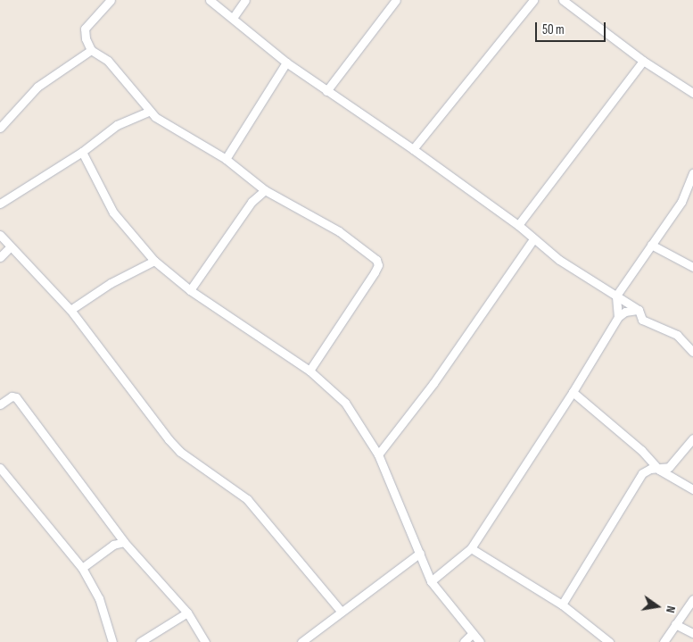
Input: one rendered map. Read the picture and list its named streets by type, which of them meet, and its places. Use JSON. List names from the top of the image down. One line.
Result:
{"scale_bar":"50 m","north":"right"}
